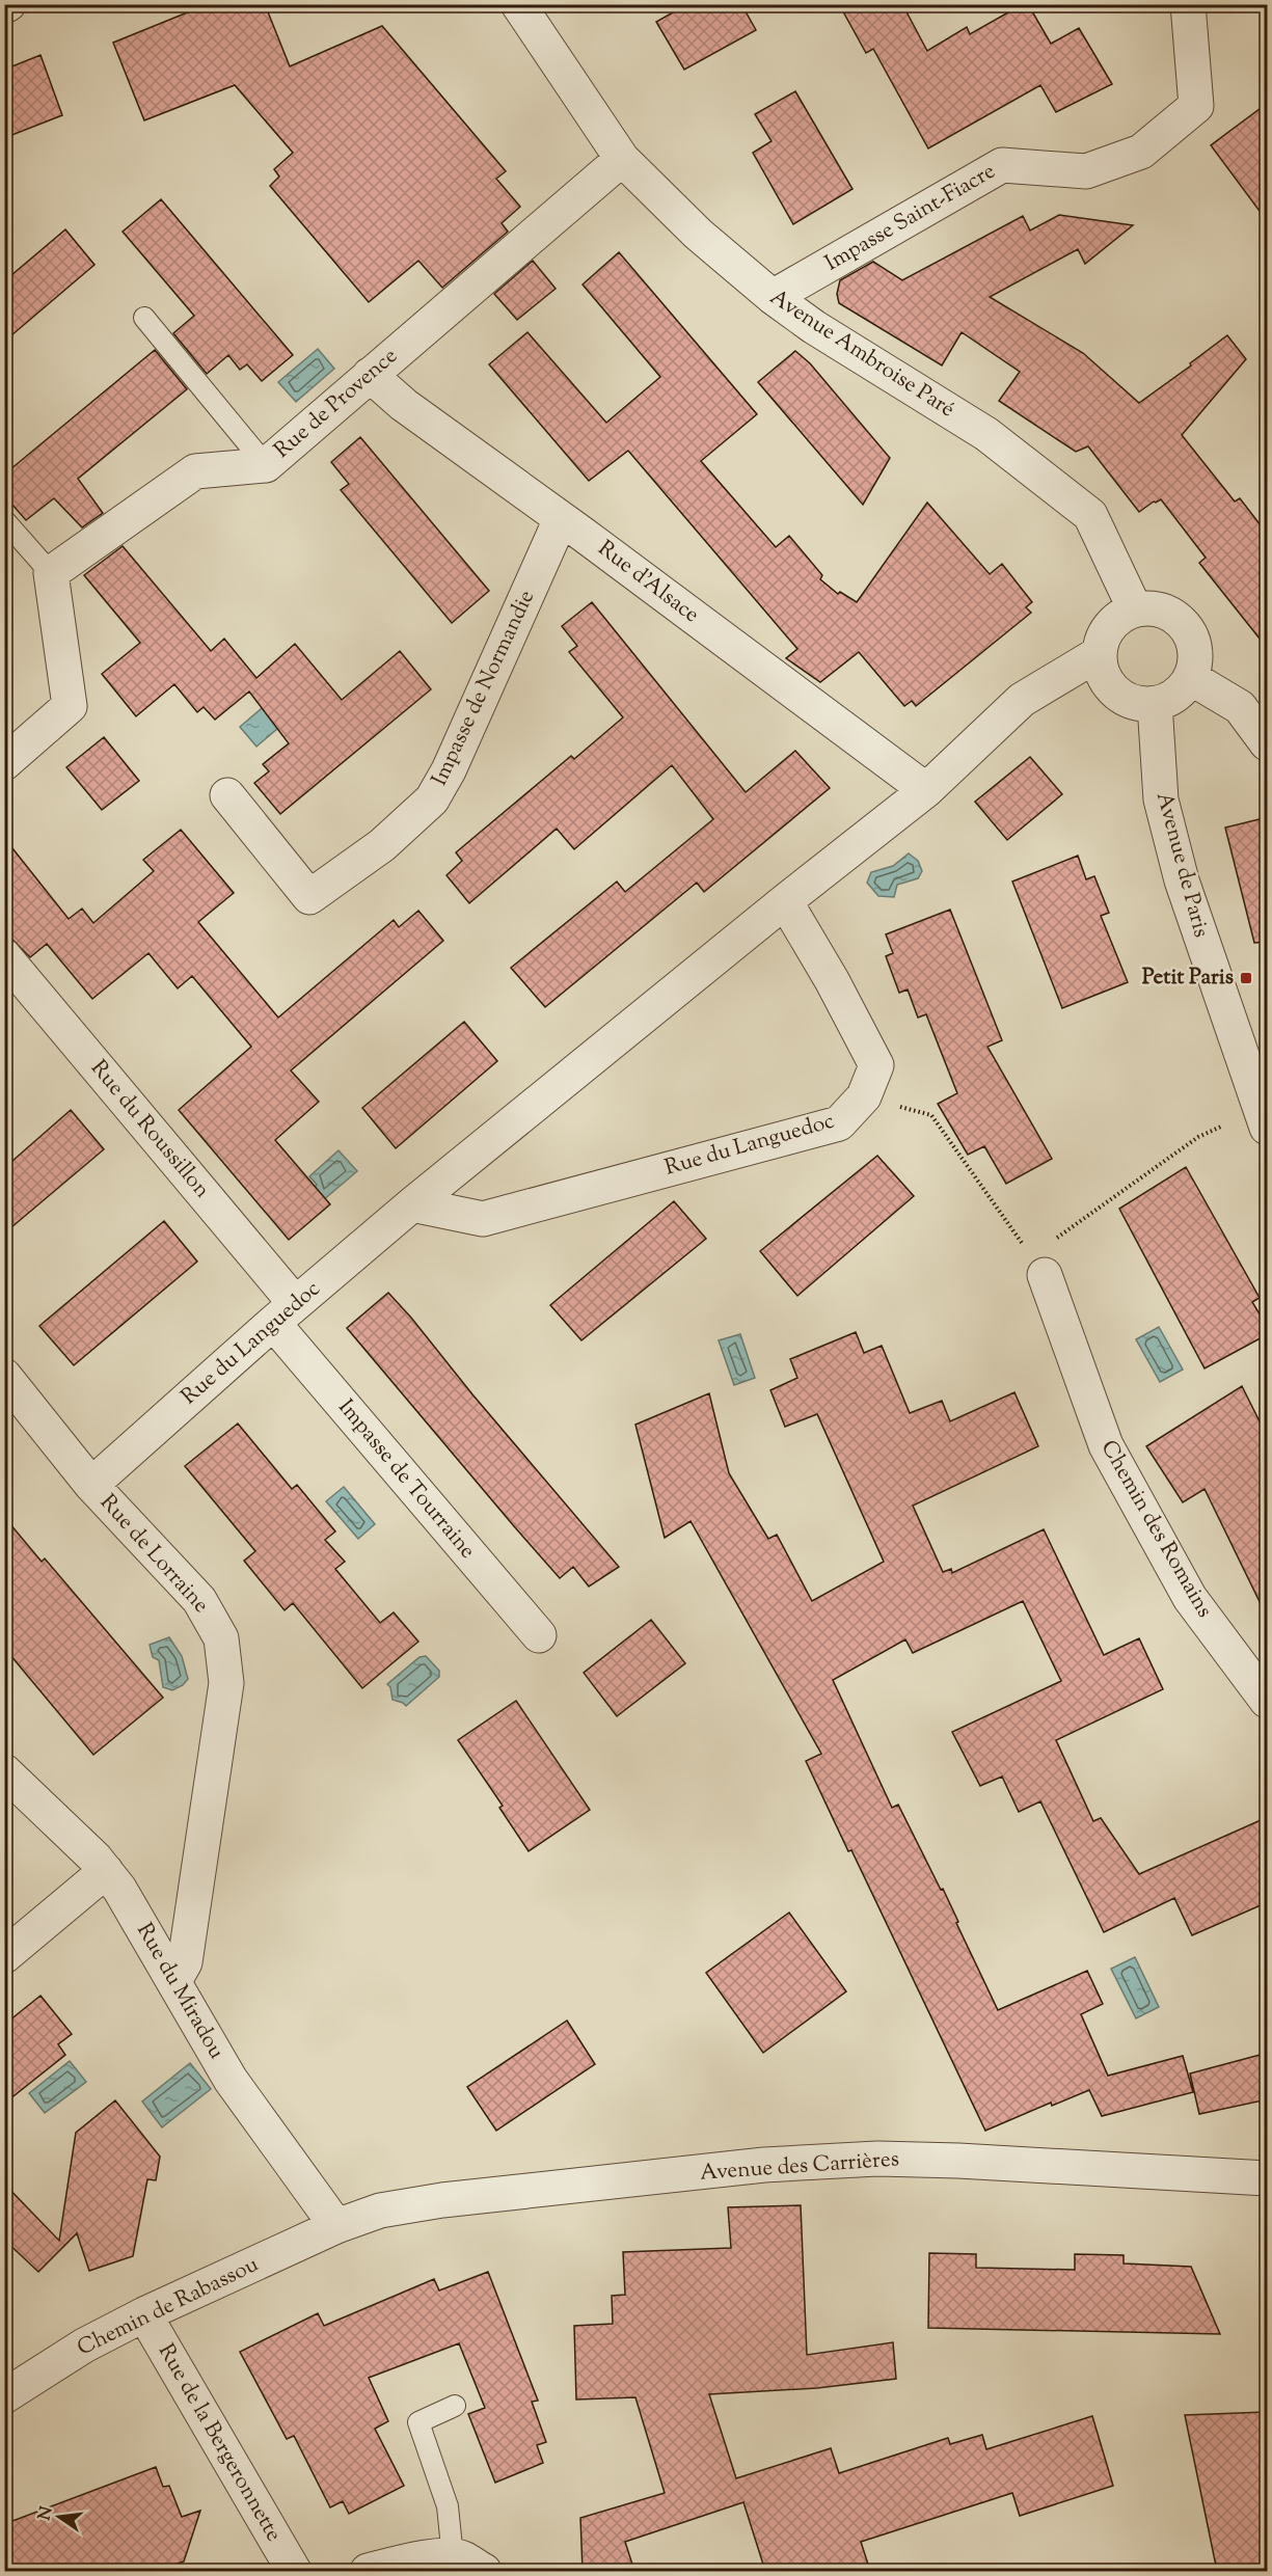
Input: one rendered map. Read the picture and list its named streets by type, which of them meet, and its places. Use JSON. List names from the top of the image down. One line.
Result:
{"streets":{"street":["Impasse Saint-Fiacre","Avenue Ambroise Paré","Rue de Provence","Rue d'Alsace","Impasse de Normandie","Avenue de Paris","Rue du Roussillon","Rue du Languedoc","Impasse de Tourraine","Chemin des Romains","Rue de Lorraine","Rue du Miradou","Avenue des Carrières","Chemin de Rabassou","Rue de la Bergeronnette"]},"crossings":[["Impasse Saint-Fiacre","Avenue Ambroise Paré"],["Avenue Ambroise Paré","Rue de Provence"],["Avenue Ambroise Paré","Avenue de Paris"],["Avenue Ambroise Paré","Rue du Languedoc"],["Rue de Provence","Rue d'Alsace"],["Rue d'Alsace","Impasse de Normandie"],["Rue d'Alsace","Rue du Languedoc"],["Avenue de Paris","Rue du Languedoc"],["Rue du Roussillon","Rue du Languedoc"],["Rue du Roussillon","Impasse de Tourraine"],["Rue du Languedoc","Impasse de Tourraine"],["Rue du Languedoc","Rue de Lorraine"],["Rue de Lorraine","Rue du Miradou"],["Rue du Miradou","Avenue des Carrières"],["Rue du Miradou","Chemin de Rabassou"],["Avenue des Carrières","Chemin de Rabassou"],["Chemin de Rabassou","Rue de la Bergeronnette"]],"places":{"transit":["Petit Paris"]},"north":"left"}
